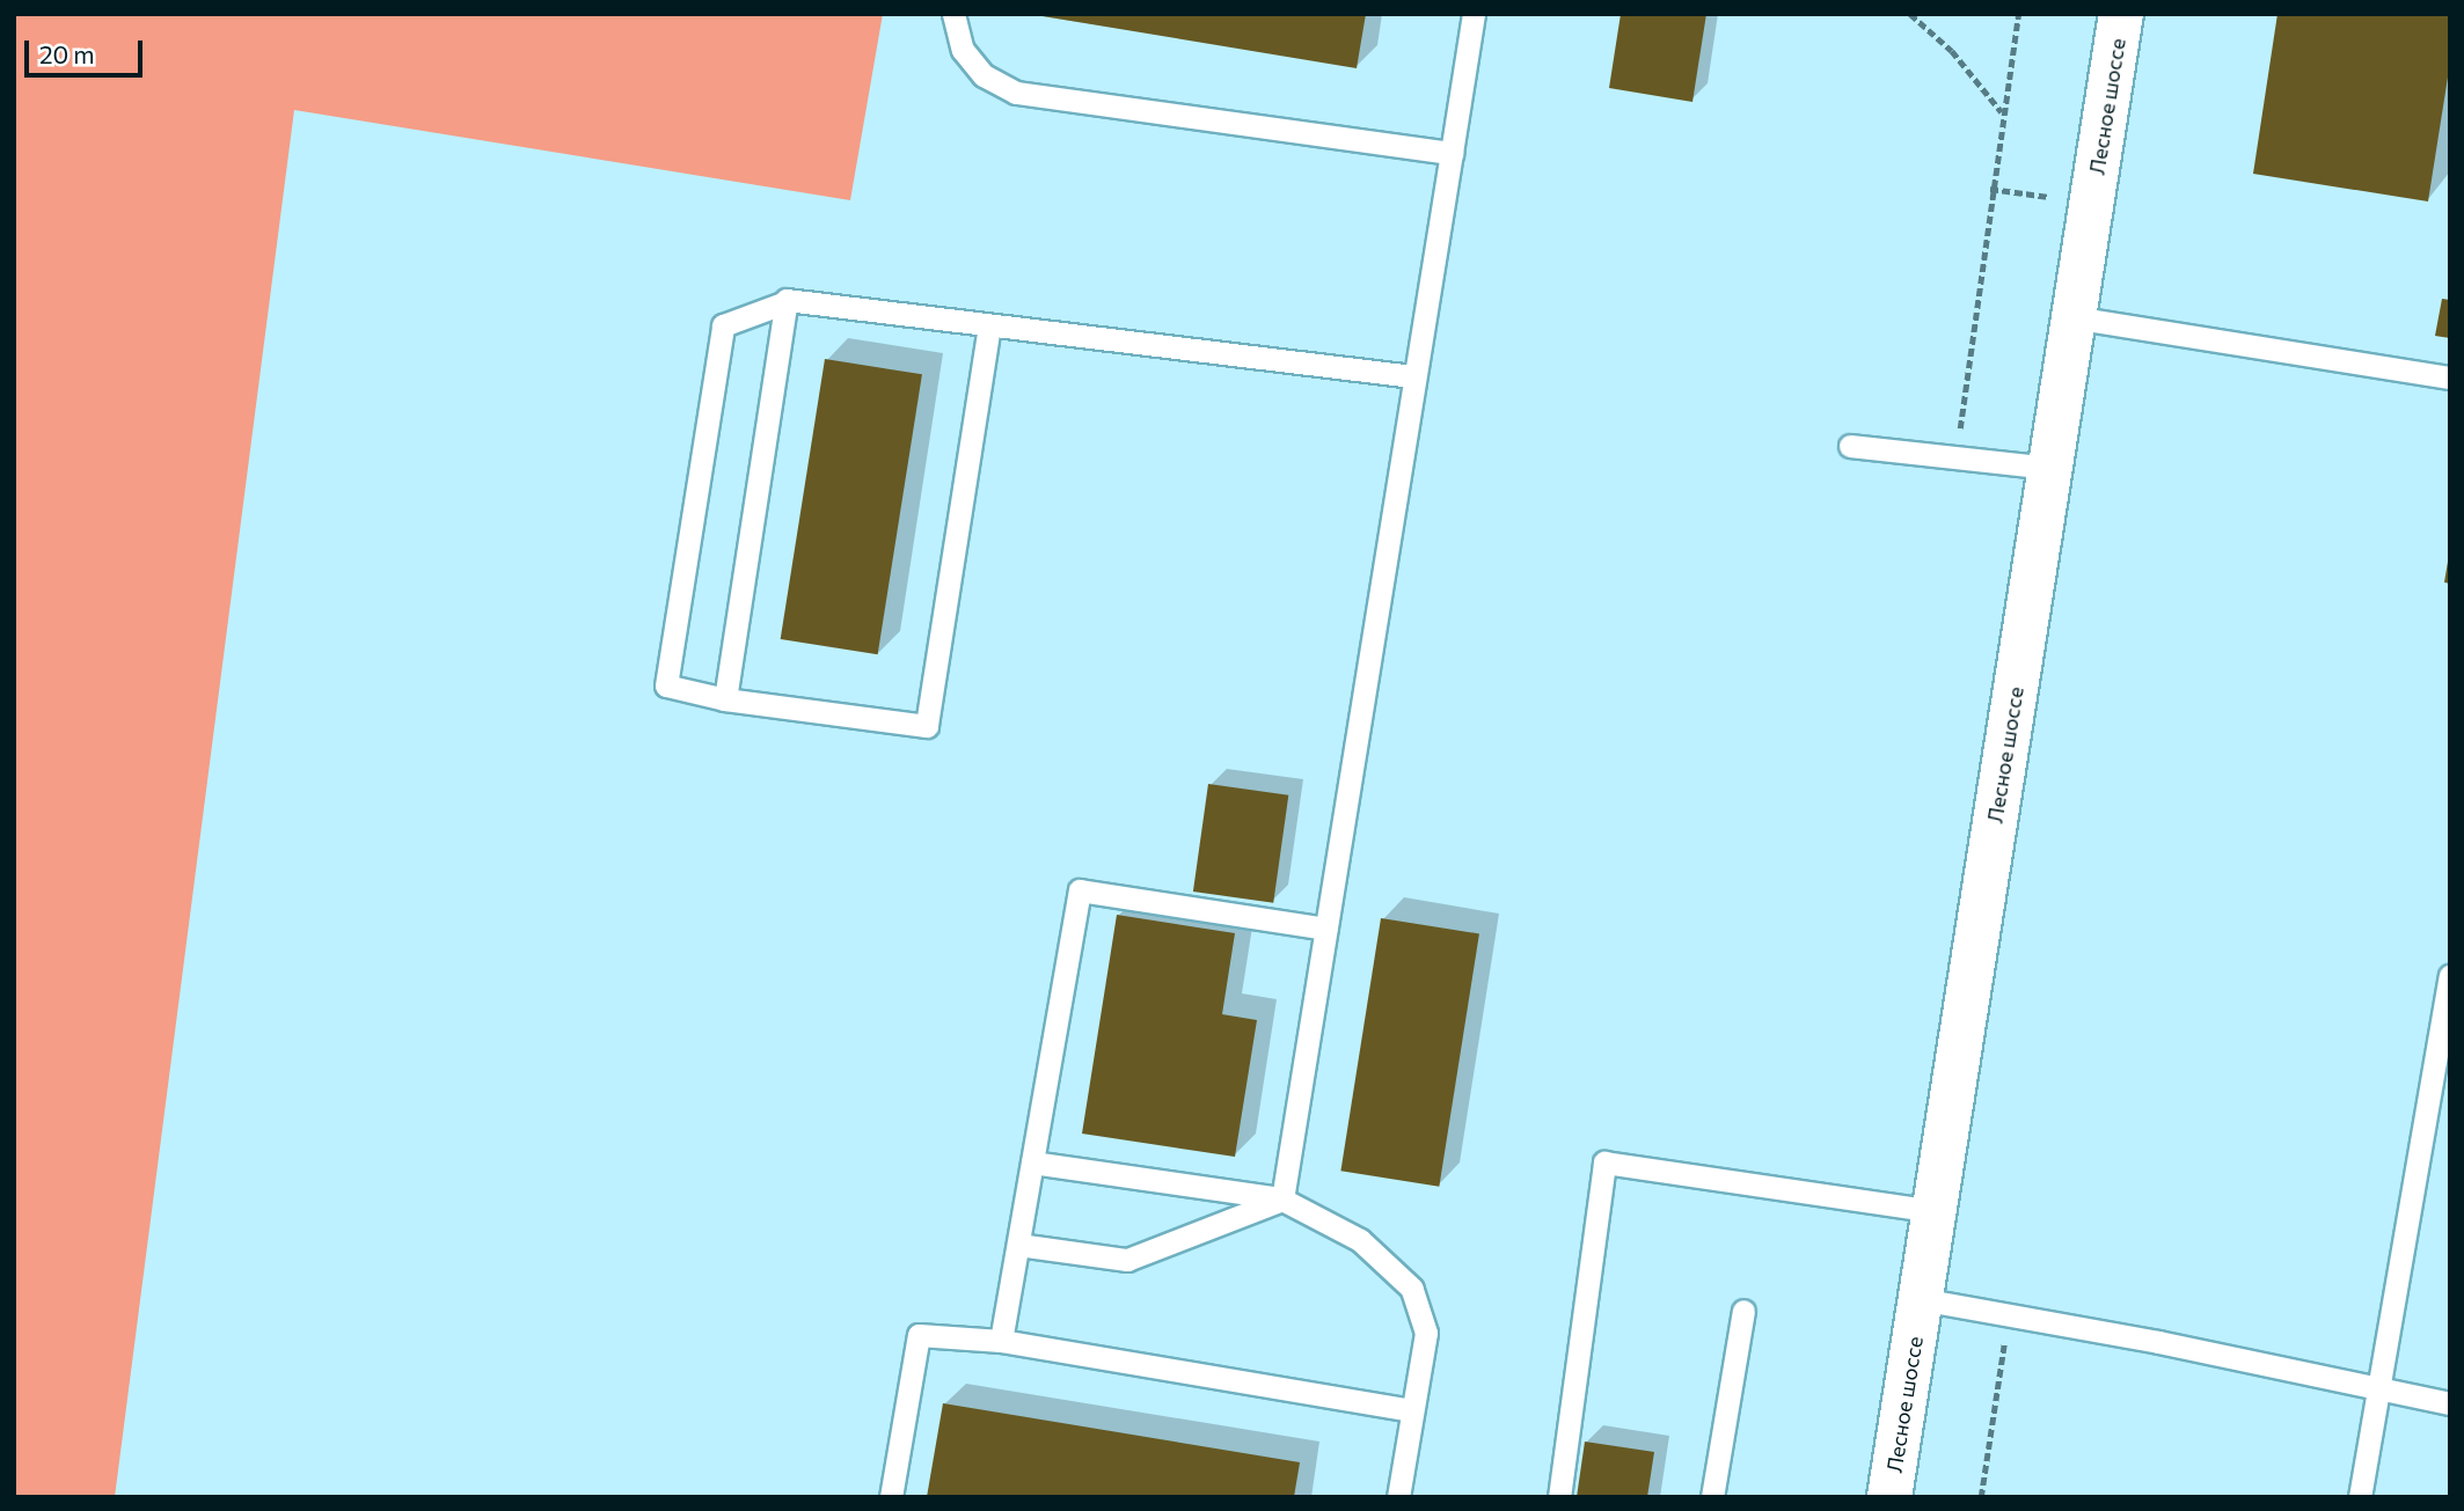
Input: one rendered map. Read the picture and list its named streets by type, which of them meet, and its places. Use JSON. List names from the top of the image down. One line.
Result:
{"streets":{"street":["Лесное шоссе"]},"scale_bar":"20 m"}
